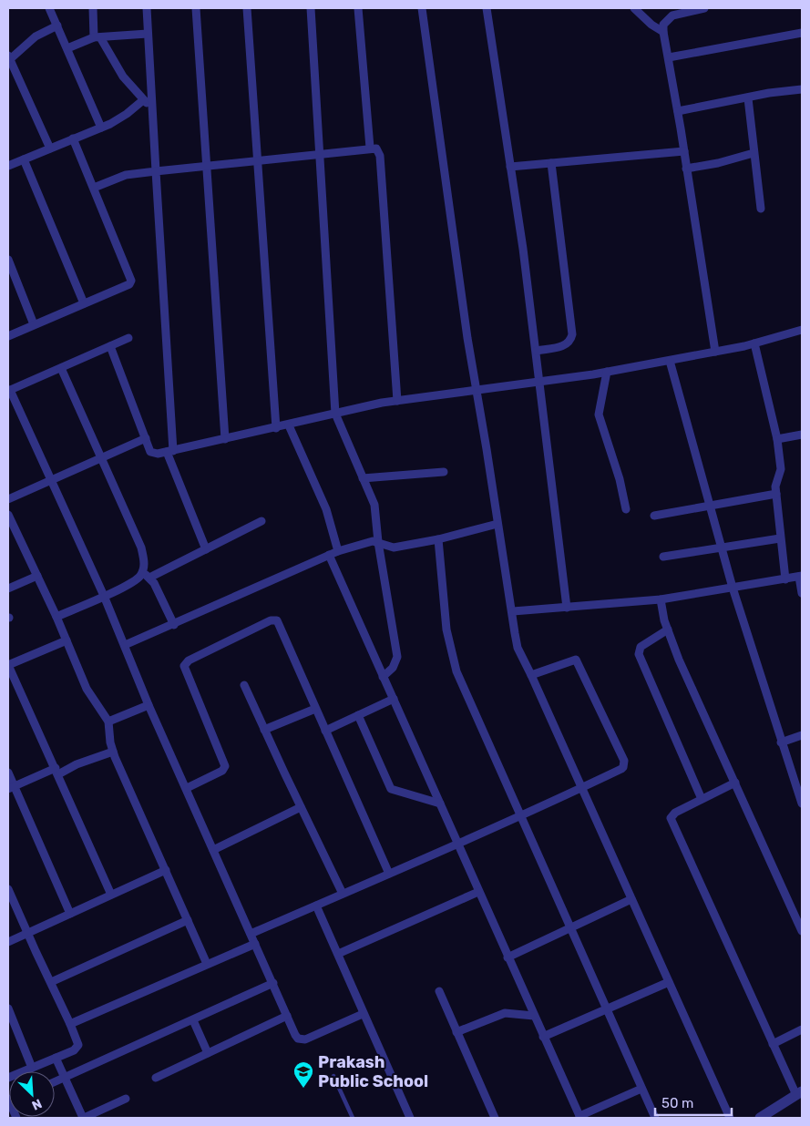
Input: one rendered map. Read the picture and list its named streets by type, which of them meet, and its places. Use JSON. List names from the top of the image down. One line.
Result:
{"places":{"school or university":["Prakash Public School"]},"scale_bar":"50 m","north":"bottom right"}
